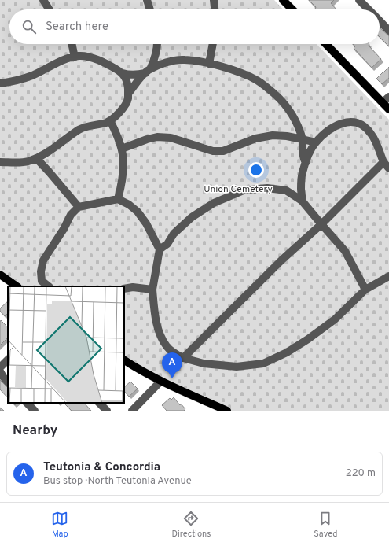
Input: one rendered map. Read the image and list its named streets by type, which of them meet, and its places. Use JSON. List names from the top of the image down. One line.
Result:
{"parks":["Union Cemetery"],"page":{"search":"Search here","pins":"A","heading":"Nearby","list":[{"mark":"A","name":"Teutonia & Concordia","note":"Bus stop · North Teutonia Avenue","value":"220 m"}],"nav":["Map","Directions","Saved"]}}
